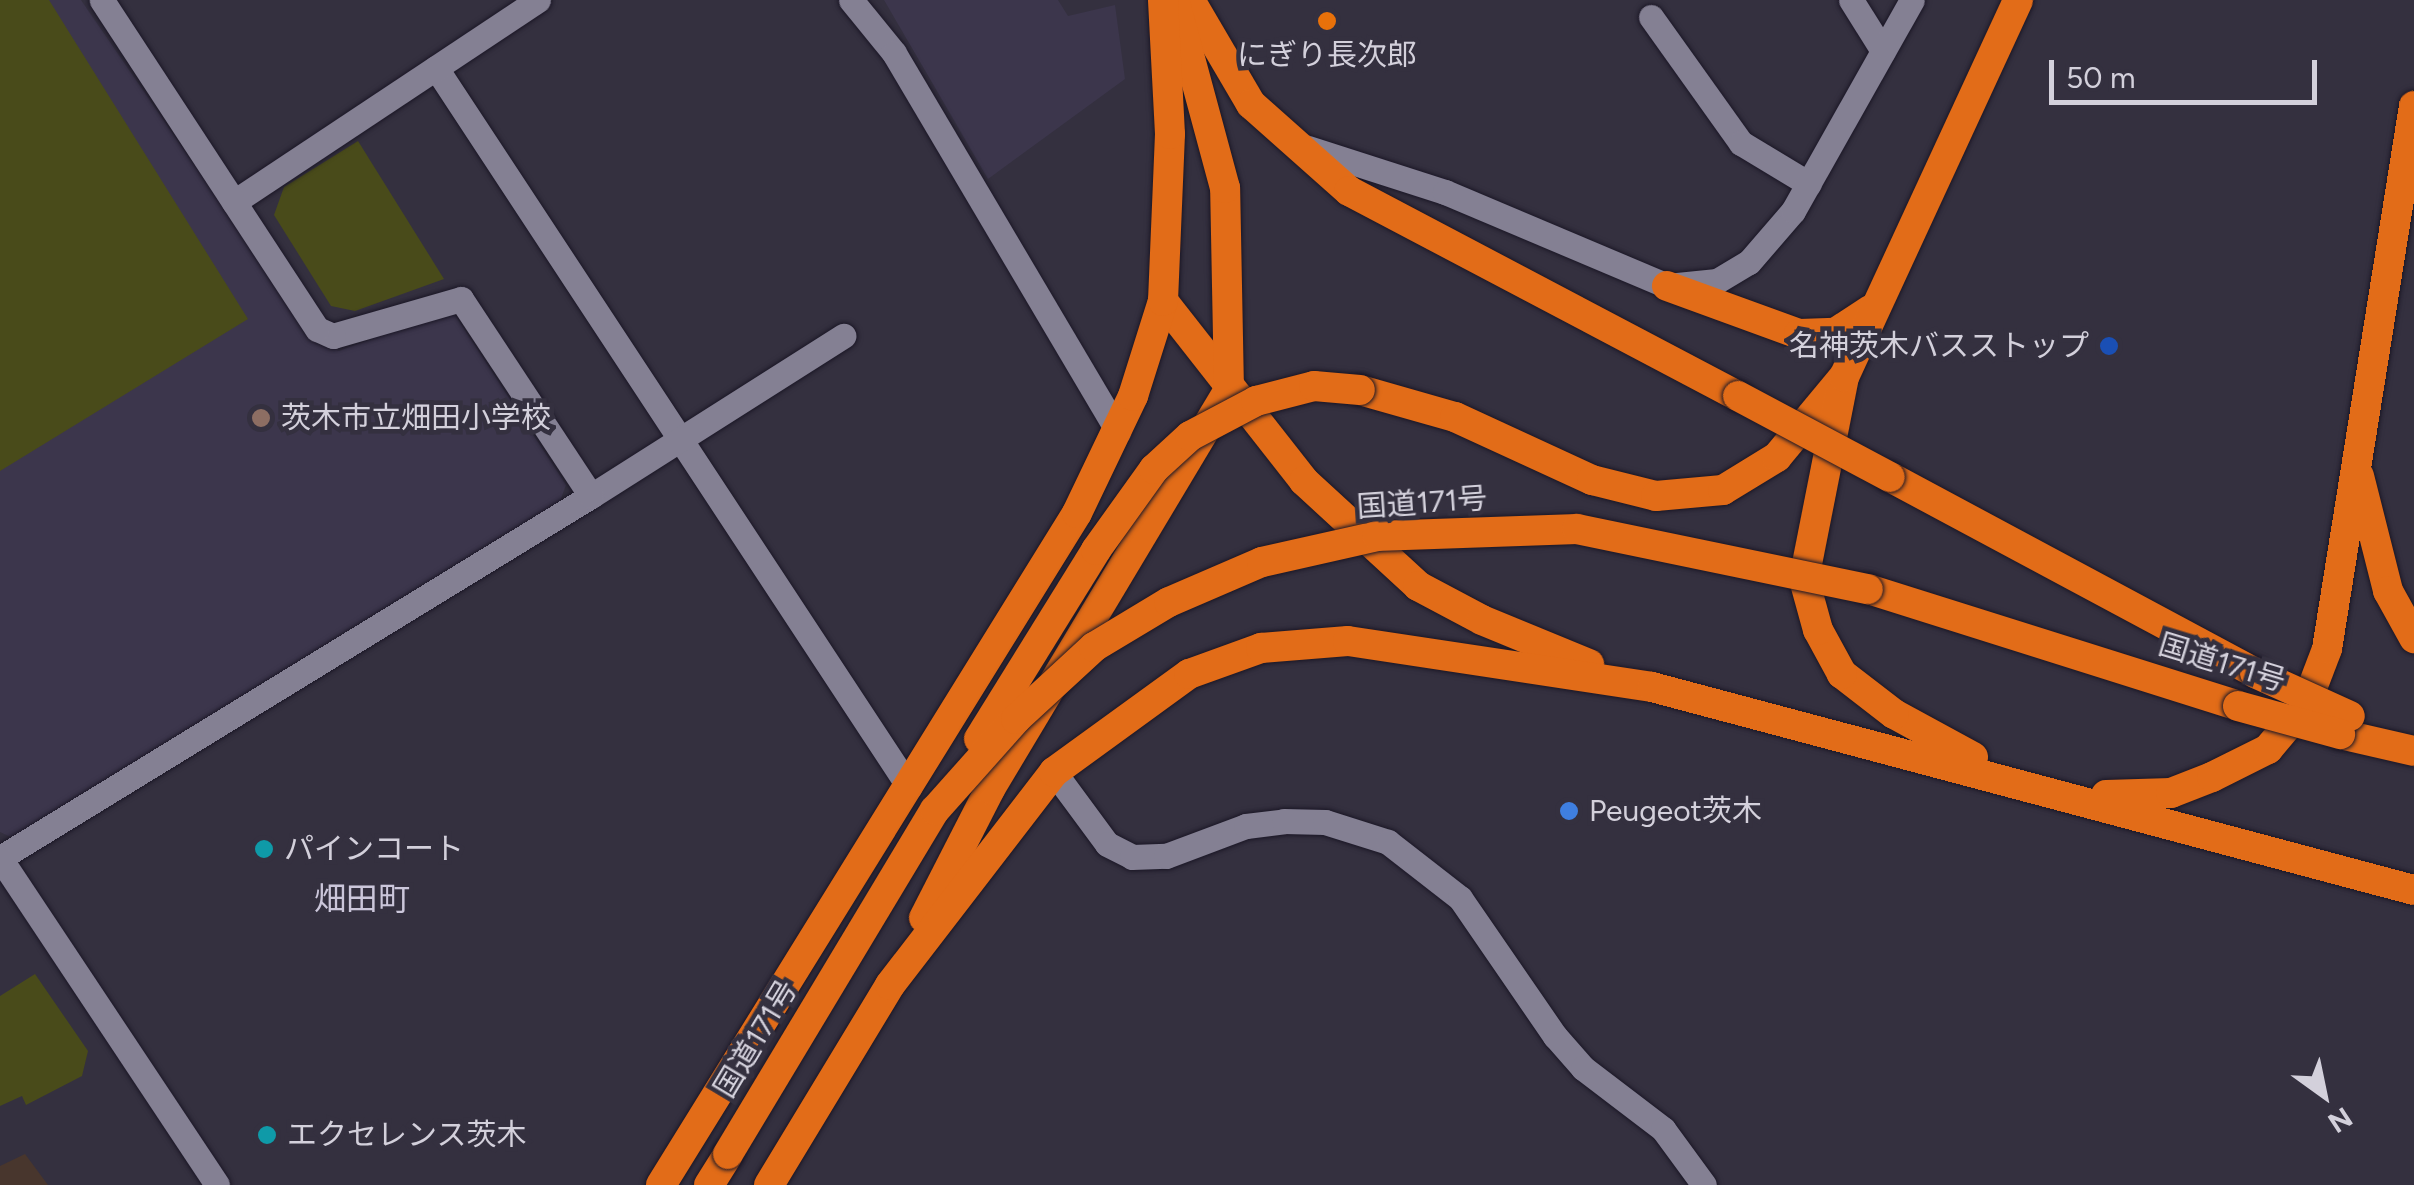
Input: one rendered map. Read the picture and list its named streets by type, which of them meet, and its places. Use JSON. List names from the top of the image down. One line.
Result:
{"streets":{"highway":["国道171号"]},"districts":["畑田町"],"places":["にぎり長次郎","名神茨木バスストップ","茨木市立畑田小学校","Peugeot茨木","パインコート","エクセレンス茨木"],"scale_bar":"50 m","north":"bottom right"}
